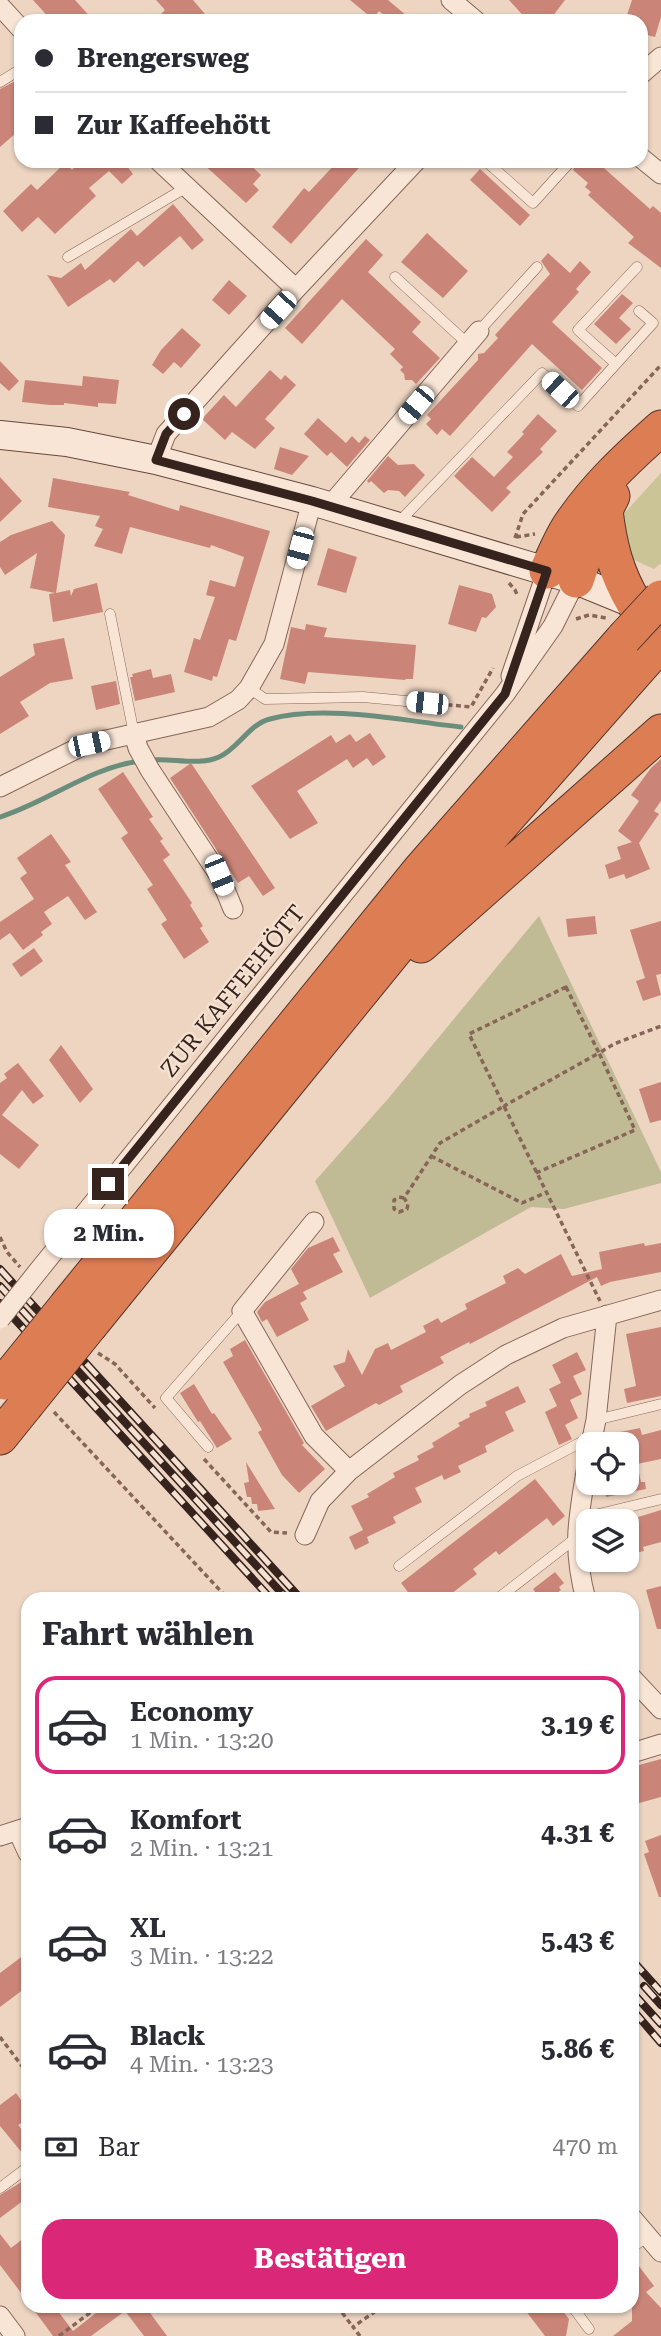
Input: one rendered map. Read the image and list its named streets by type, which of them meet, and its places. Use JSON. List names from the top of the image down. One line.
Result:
{"streets":{"street":["ZUR KAFFEEHÖTT"]},"page":{"banner":["Brengersweg","Zur Kaffeehött"],"bubble":"2 Min.","heading":"Fahrt wählen","list":[{"name":"Economy","note":"1 Min. · 13:20","value":"3.19 €"},{"name":"Komfort","note":"2 Min. · 13:21","value":"4.31 €"},{"name":"XL","note":"3 Min. · 13:22","value":"5.43 €"},{"name":"Black","note":"4 Min. · 13:23","value":"5.86 €"}],"pay":["Bar","470 m"],"buttons":"Bestätigen"}}
